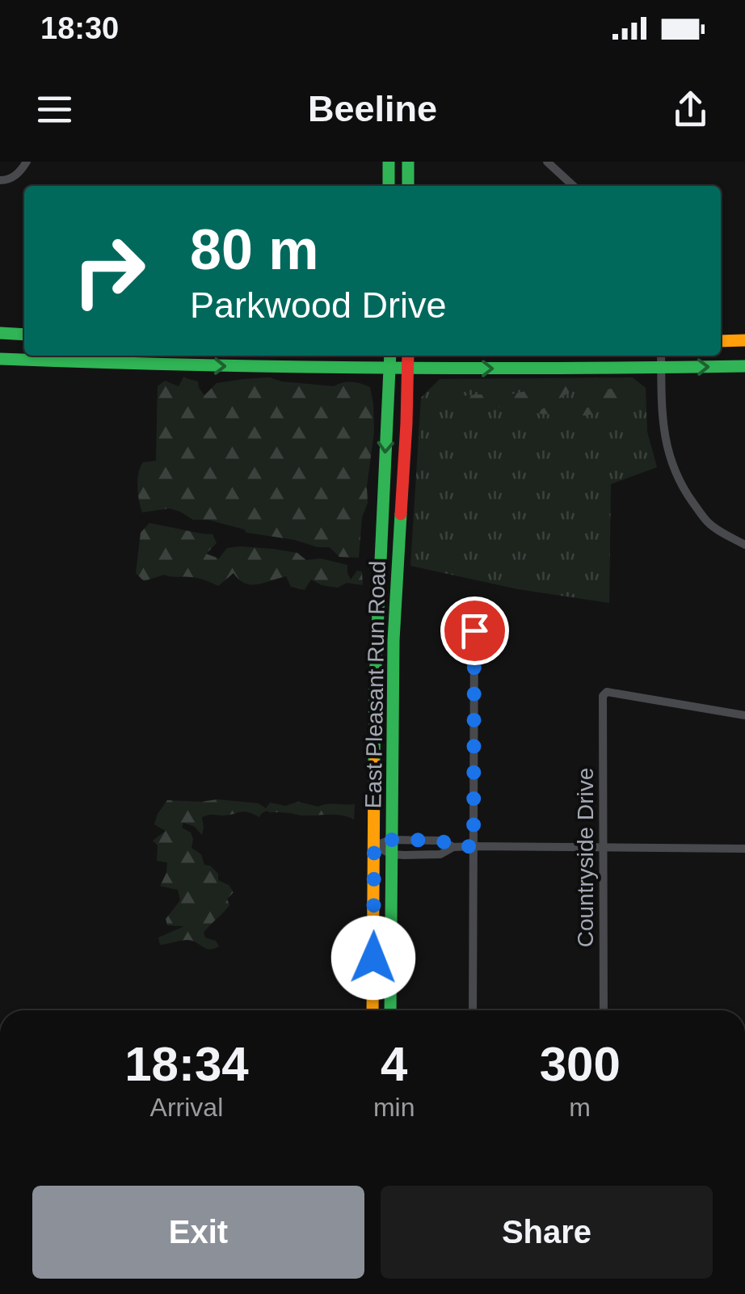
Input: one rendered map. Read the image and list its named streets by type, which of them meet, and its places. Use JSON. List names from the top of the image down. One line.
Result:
{"streets":{"main road":["East Pleasant Run Road"],"street":["Countryside Drive"]},"page":{"status":"18:30","header":"Beeline","turn":["80 m","Parkwood Drive"],"eta":["18:34","Arrival","4","min","300","m"],"buttons":["Exit","Share"]}}
